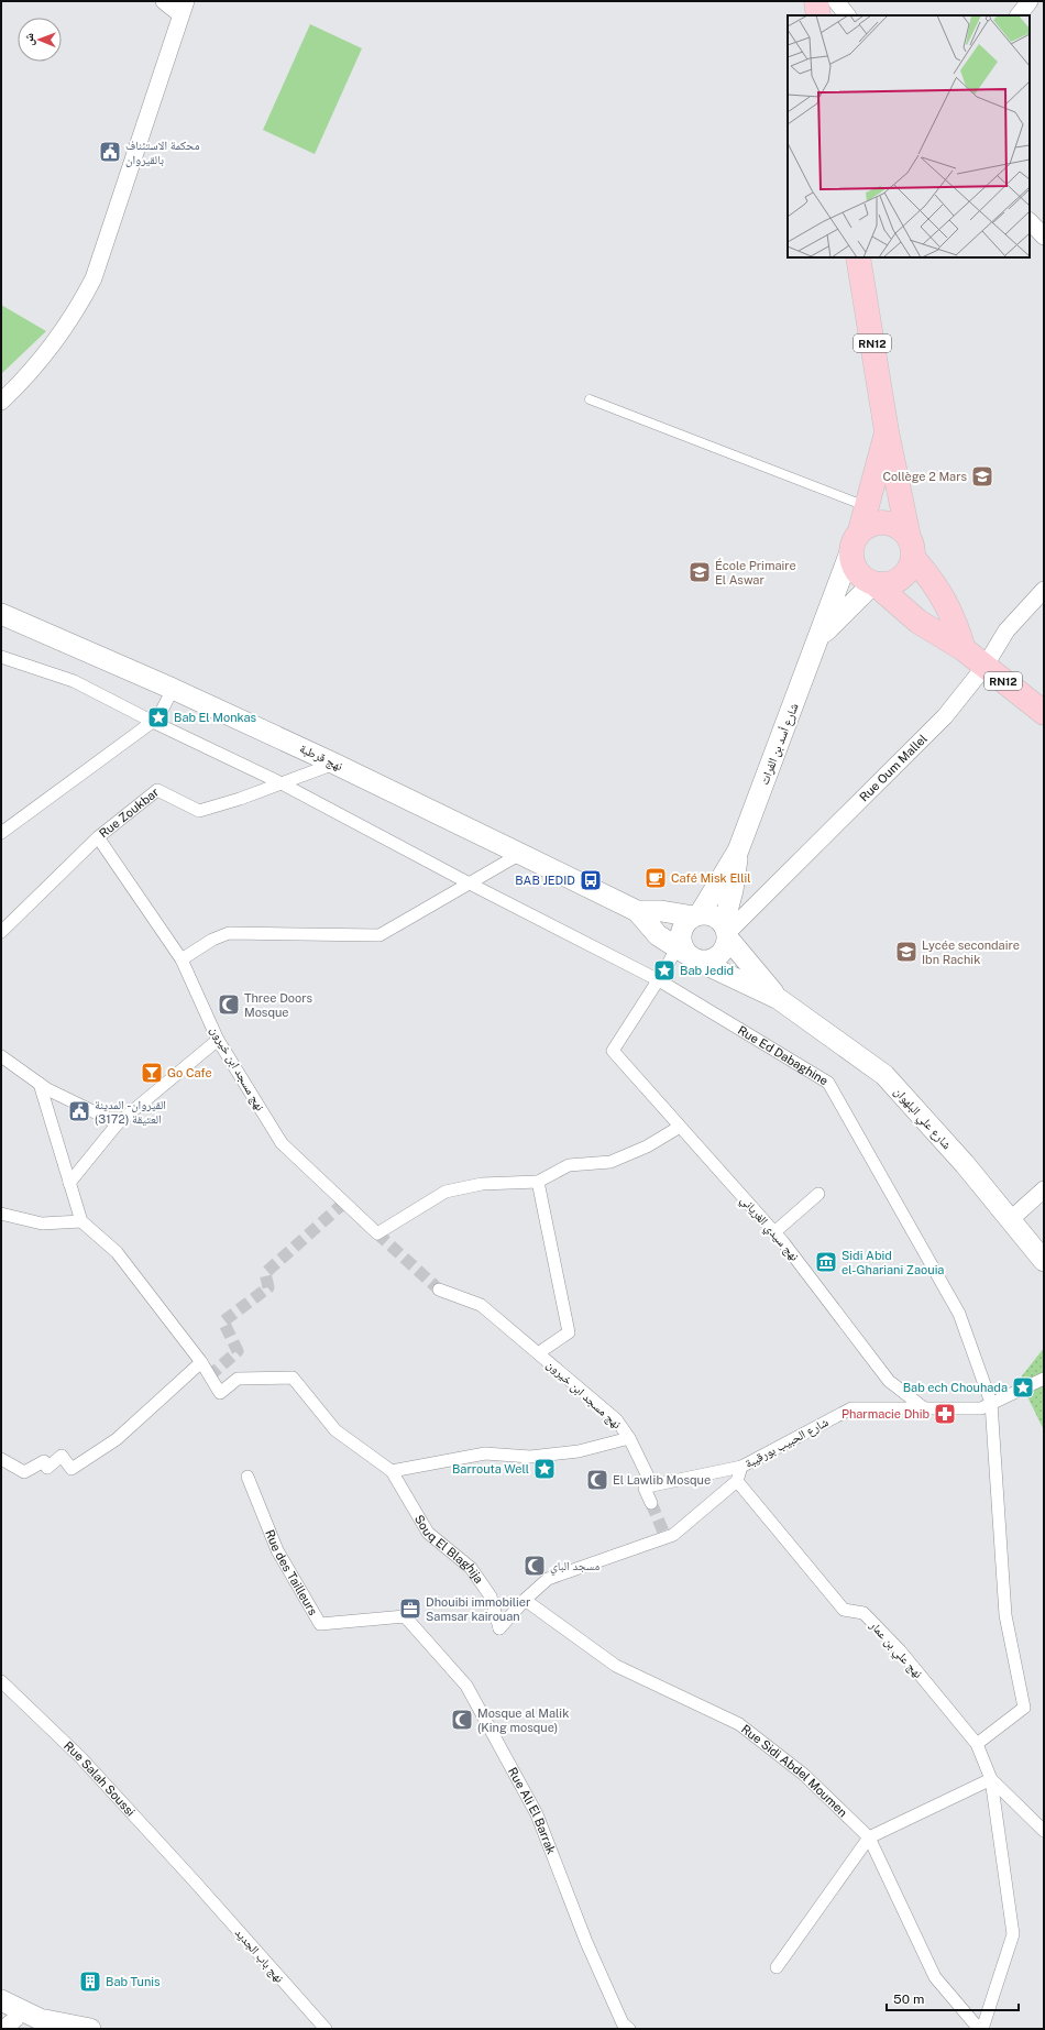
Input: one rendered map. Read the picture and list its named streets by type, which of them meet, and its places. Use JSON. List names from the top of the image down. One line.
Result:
{"streets":{"main road":["RN12"],"street":["شارع أسد بن الفرات","نهج قرطبة","Rue Oum Mallel","Rue Zoukbar","Rue Ed Dabaghine","نهج مسجد ابن خيرون","شارع علي البلهوان","نهج سيدي الغرياني","شارع الحبيب بورقيبة","Souq El Blaghija","Rue des Tailleurs","نهج علي بن عمار","Rue Sidi Abdel Moumen","Rue Salah Soussi","Rue Ali El Barrak","نهج باب الجديد"]},"crossings":[["RN12","Rue Oum Mallel"],["نهج قرطبة","Rue Zoukbar"],["Rue Zoukbar","Rue Ed Dabaghine"],["Rue Zoukbar","نهج مسجد ابن خيرون"],["Rue Ed Dabaghine","نهج سيدي الغرياني"],["Rue Ed Dabaghine","شارع الحبيب بورقيبة"],["Rue Ed Dabaghine","نهج علي بن عمار"],["نهج سيدي الغرياني","شارع الحبيب بورقيبة"],["شارع الحبيب بورقيبة","Souq El Blaghija"],["شارع الحبيب بورقيبة","نهج علي بن عمار"],["شارع الحبيب بورقيبة","Rue Sidi Abdel Moumen"],["Rue des Tailleurs","Rue Ali El Barrak"],["Rue Salah Soussi","نهج باب الجديد"]],"places":{"public building":["محكمة الاستئناف بالقيروان","القيروان - المدينة العتيقة (3172)"],"school or university":["Collège 2 Mars","École Primaire El Aswar","Lycée secondaire Ibn Rachik"],"place":["Bab El Monkas","Bab Jedid","Bab ech Chouhada","Barrouta Well"],"cafe":["Café Misk Ellil"],"bus stop":["BAB JEDID"],"mosque":["Three Doors Mosque","El Lawlib Mosque","مسجد الباي","Mosque al Malik (King mosque)"],"bar":["Go Cafe"],"museum":["Sidi Abid el-Ghariani Zaouia"],"pharmacy":["Pharmacie Dhib"],"office":["Dhouibi immobilier Samsar kairouan"],"building":["Bab Tunis"]},"scale_bar":"50 m","north":"left"}
